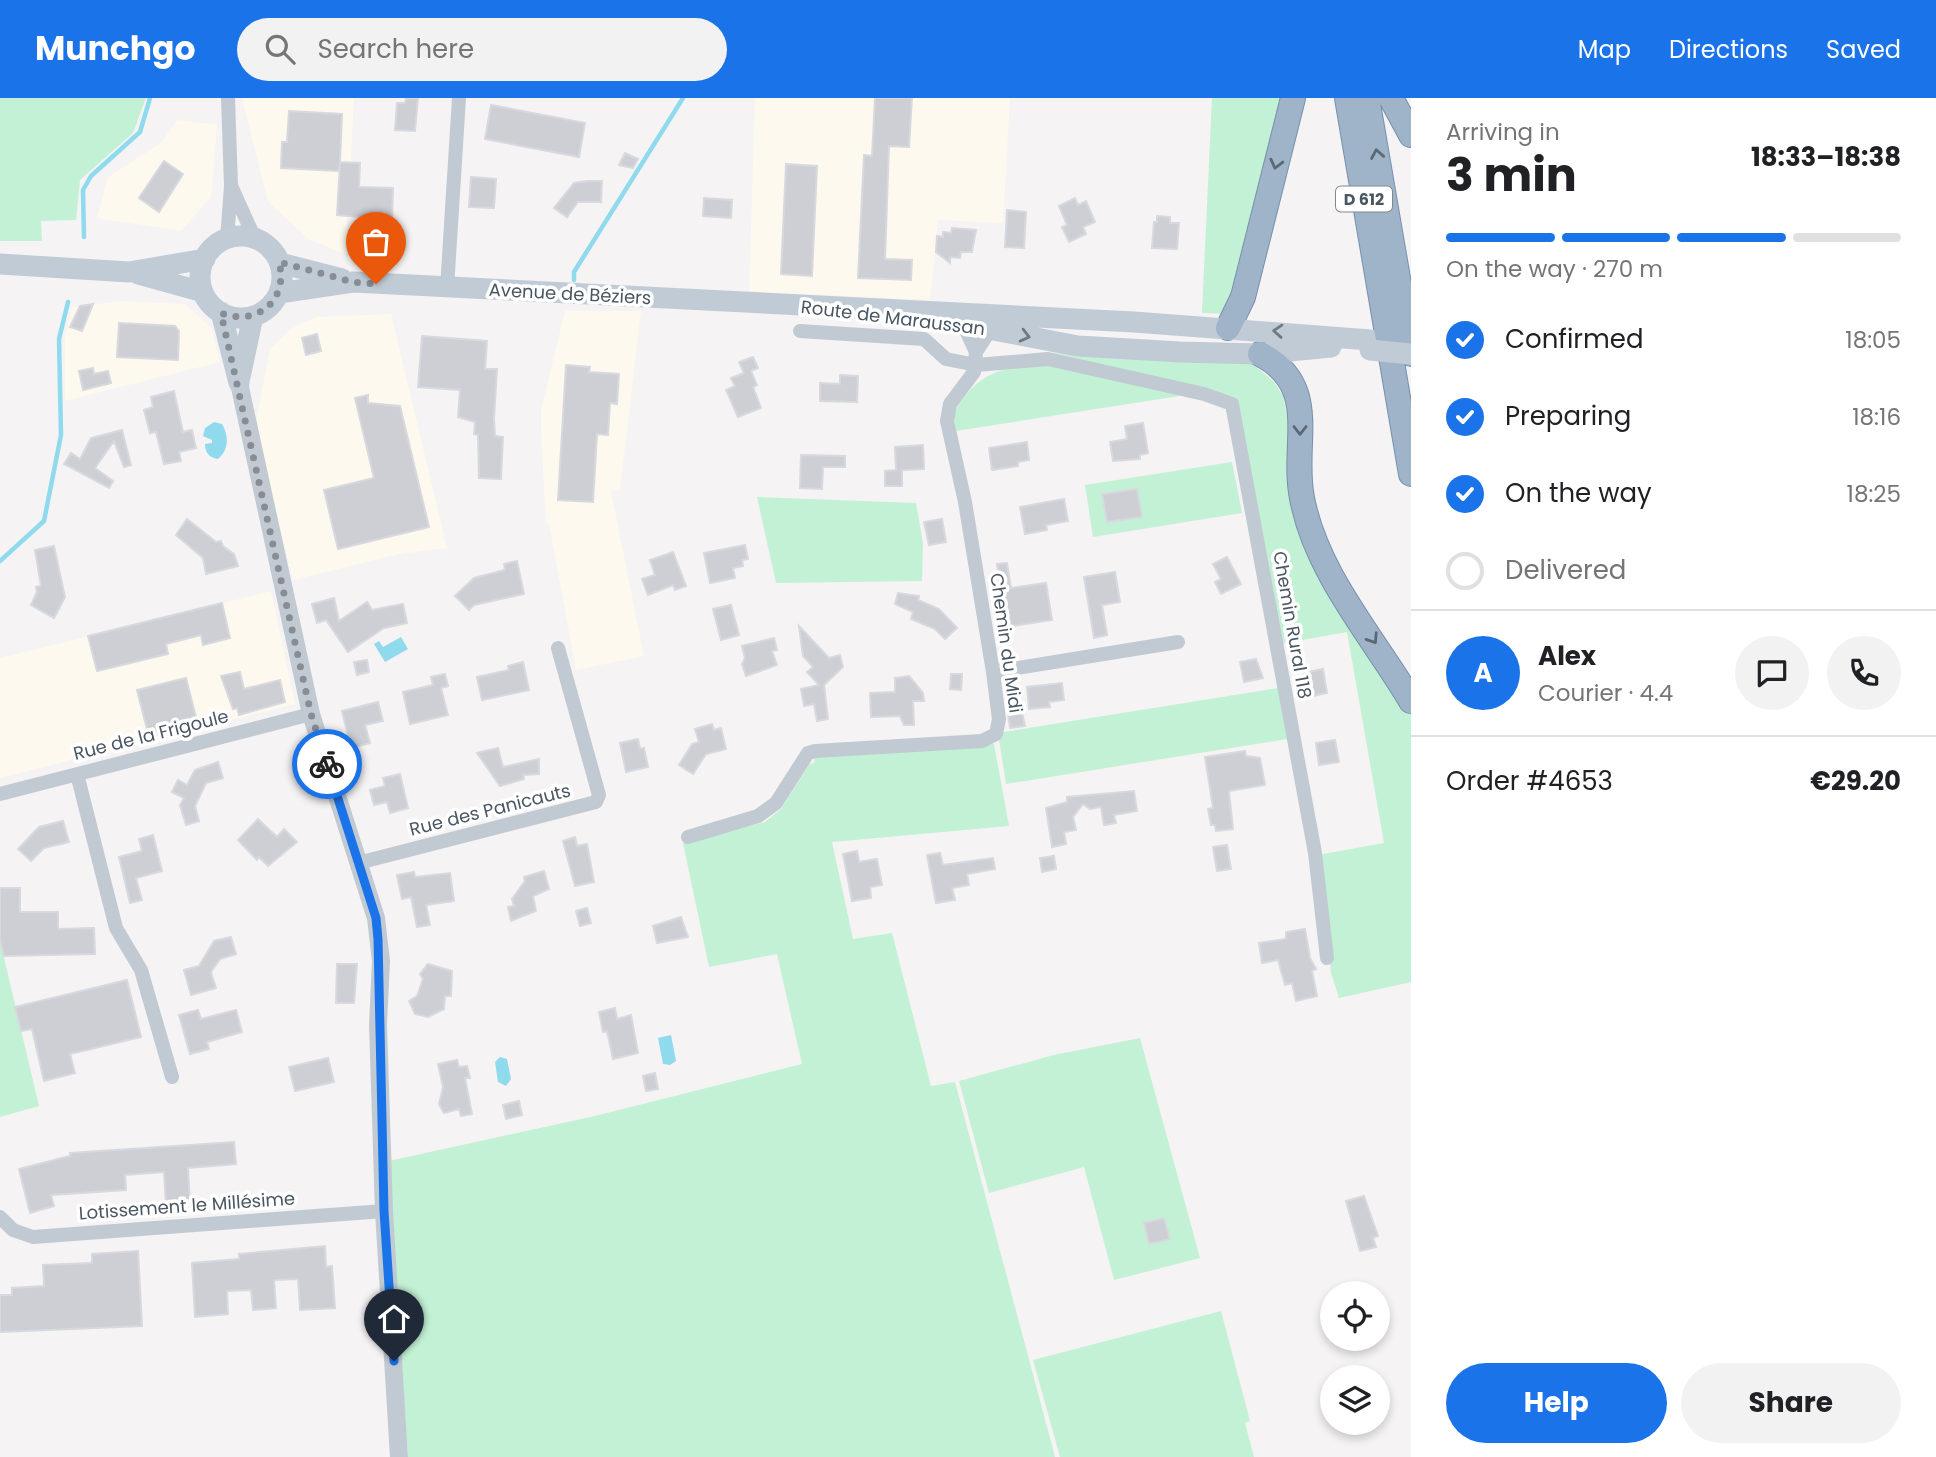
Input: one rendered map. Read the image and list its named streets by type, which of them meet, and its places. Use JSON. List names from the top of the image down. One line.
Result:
{"streets":{"highway":["D 612"],"main road":["Avenue de Béziers","Route de Maraussan"],"street":["Chemin Rural 118","Chemin du Midi","Rue de la Frigoule","Rue des Panicauts","Lotissement le Millésime"]},"crossings":[["D 612","Route de Maraussan"],["Avenue de Béziers","Route de Maraussan"],["Route de Maraussan","Chemin du Midi"],["Chemin Rural 118","Chemin du Midi"]],"page":{"header":"Munchgo","search":"Search here","nav":["Map","Directions","Saved"],"heading":["3 min","Arriving in","18:33–18:38"],"panel":["Alex","Courier · 4.4","Order #4653","€29.20"],"bar":"On the way · 270 m","list":[["Confirmed","18:05"],["Preparing","18:16"],["On the way","18:25"],"Delivered"],"round":"A","buttons":["Help","Share"]}}
